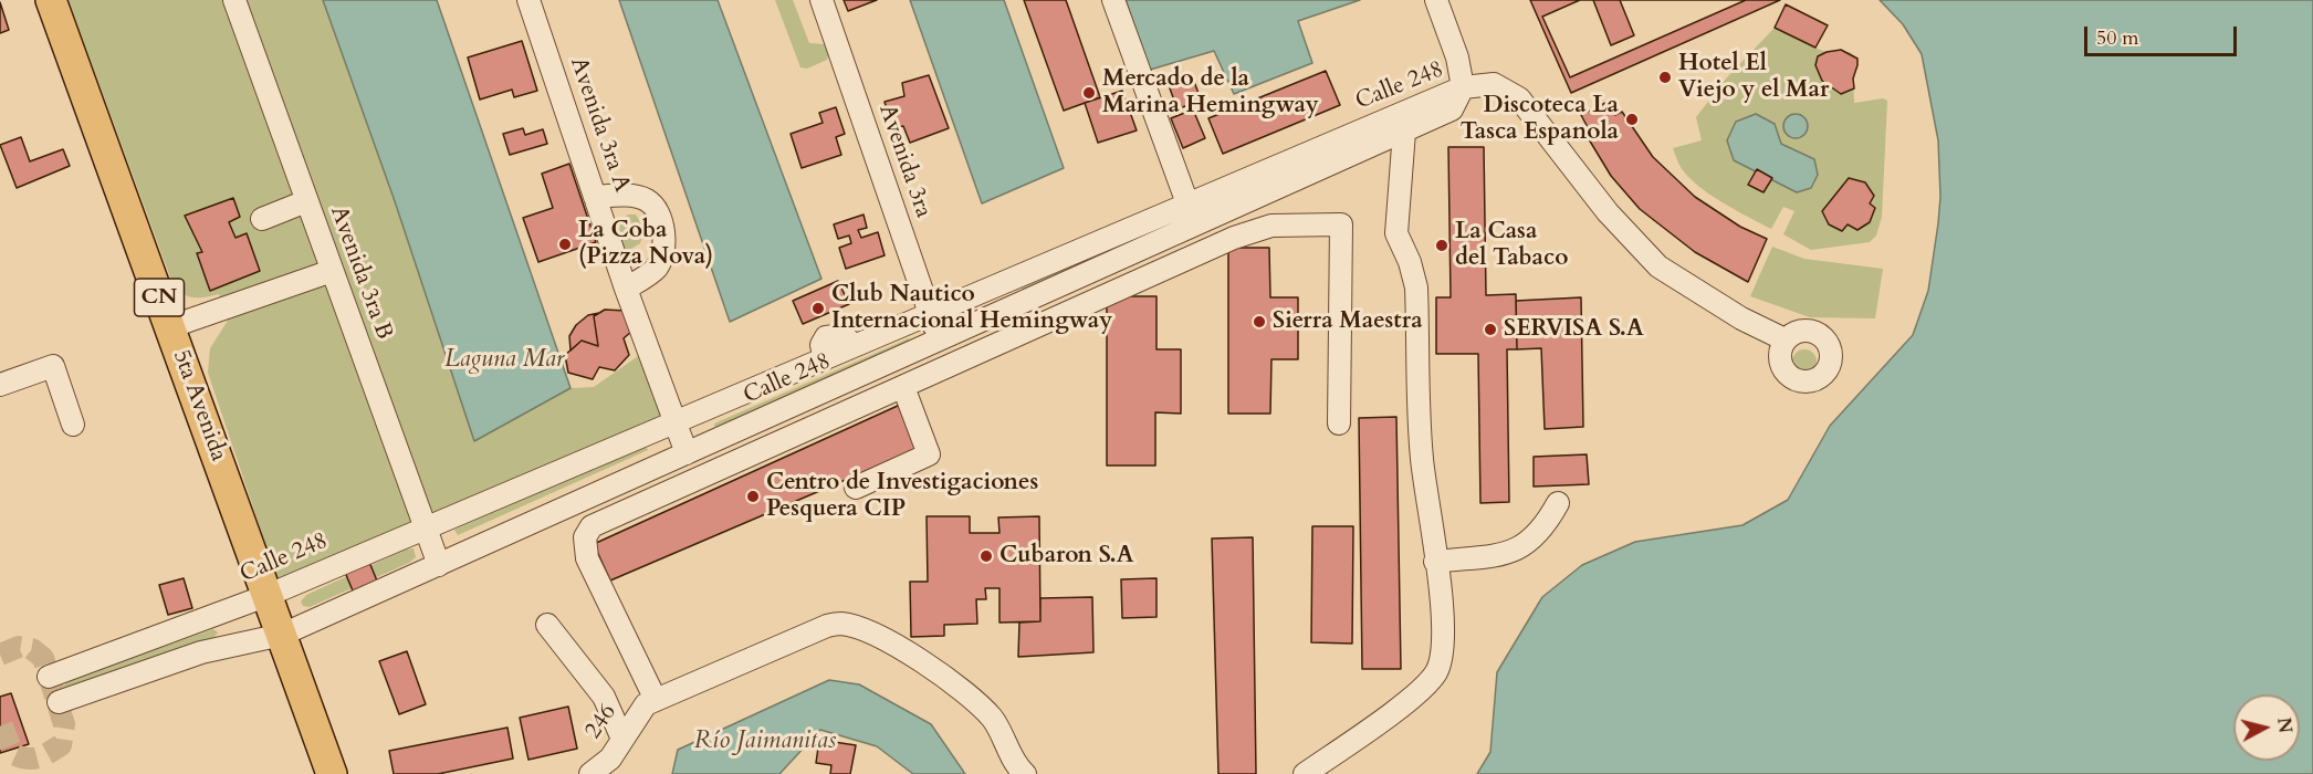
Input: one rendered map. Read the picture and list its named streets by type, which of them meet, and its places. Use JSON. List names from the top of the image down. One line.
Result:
{"streets":{"highway":["CN","5ta Avenida"],"street":["Calle 248","Avenida 3ra A","Avenida 3ra","Avenida 3ra B","246"]},"crossings":[["Calle 248","Avenida 3ra A"],["Calle 248","Avenida 3ra"],["Calle 248","Avenida 3ra B"],["Calle 248","5ta Avenida"]],"water":["Laguna Mar","Río Jaimanitas"],"places":["Hotel El Viejo y el Mar","Mercado de la Marina Hemingway","Discoteca La Tasca Espanola","La Coba (Pizza Nova)","La Casa del Tabaco","Club Nautico Internacional Hemingway","Sierra Maestra","SERVISA S.A","Centro de Investigaciones Pesquera CIP","Cubaron S.A"],"scale_bar":"50 m","north":"right"}
